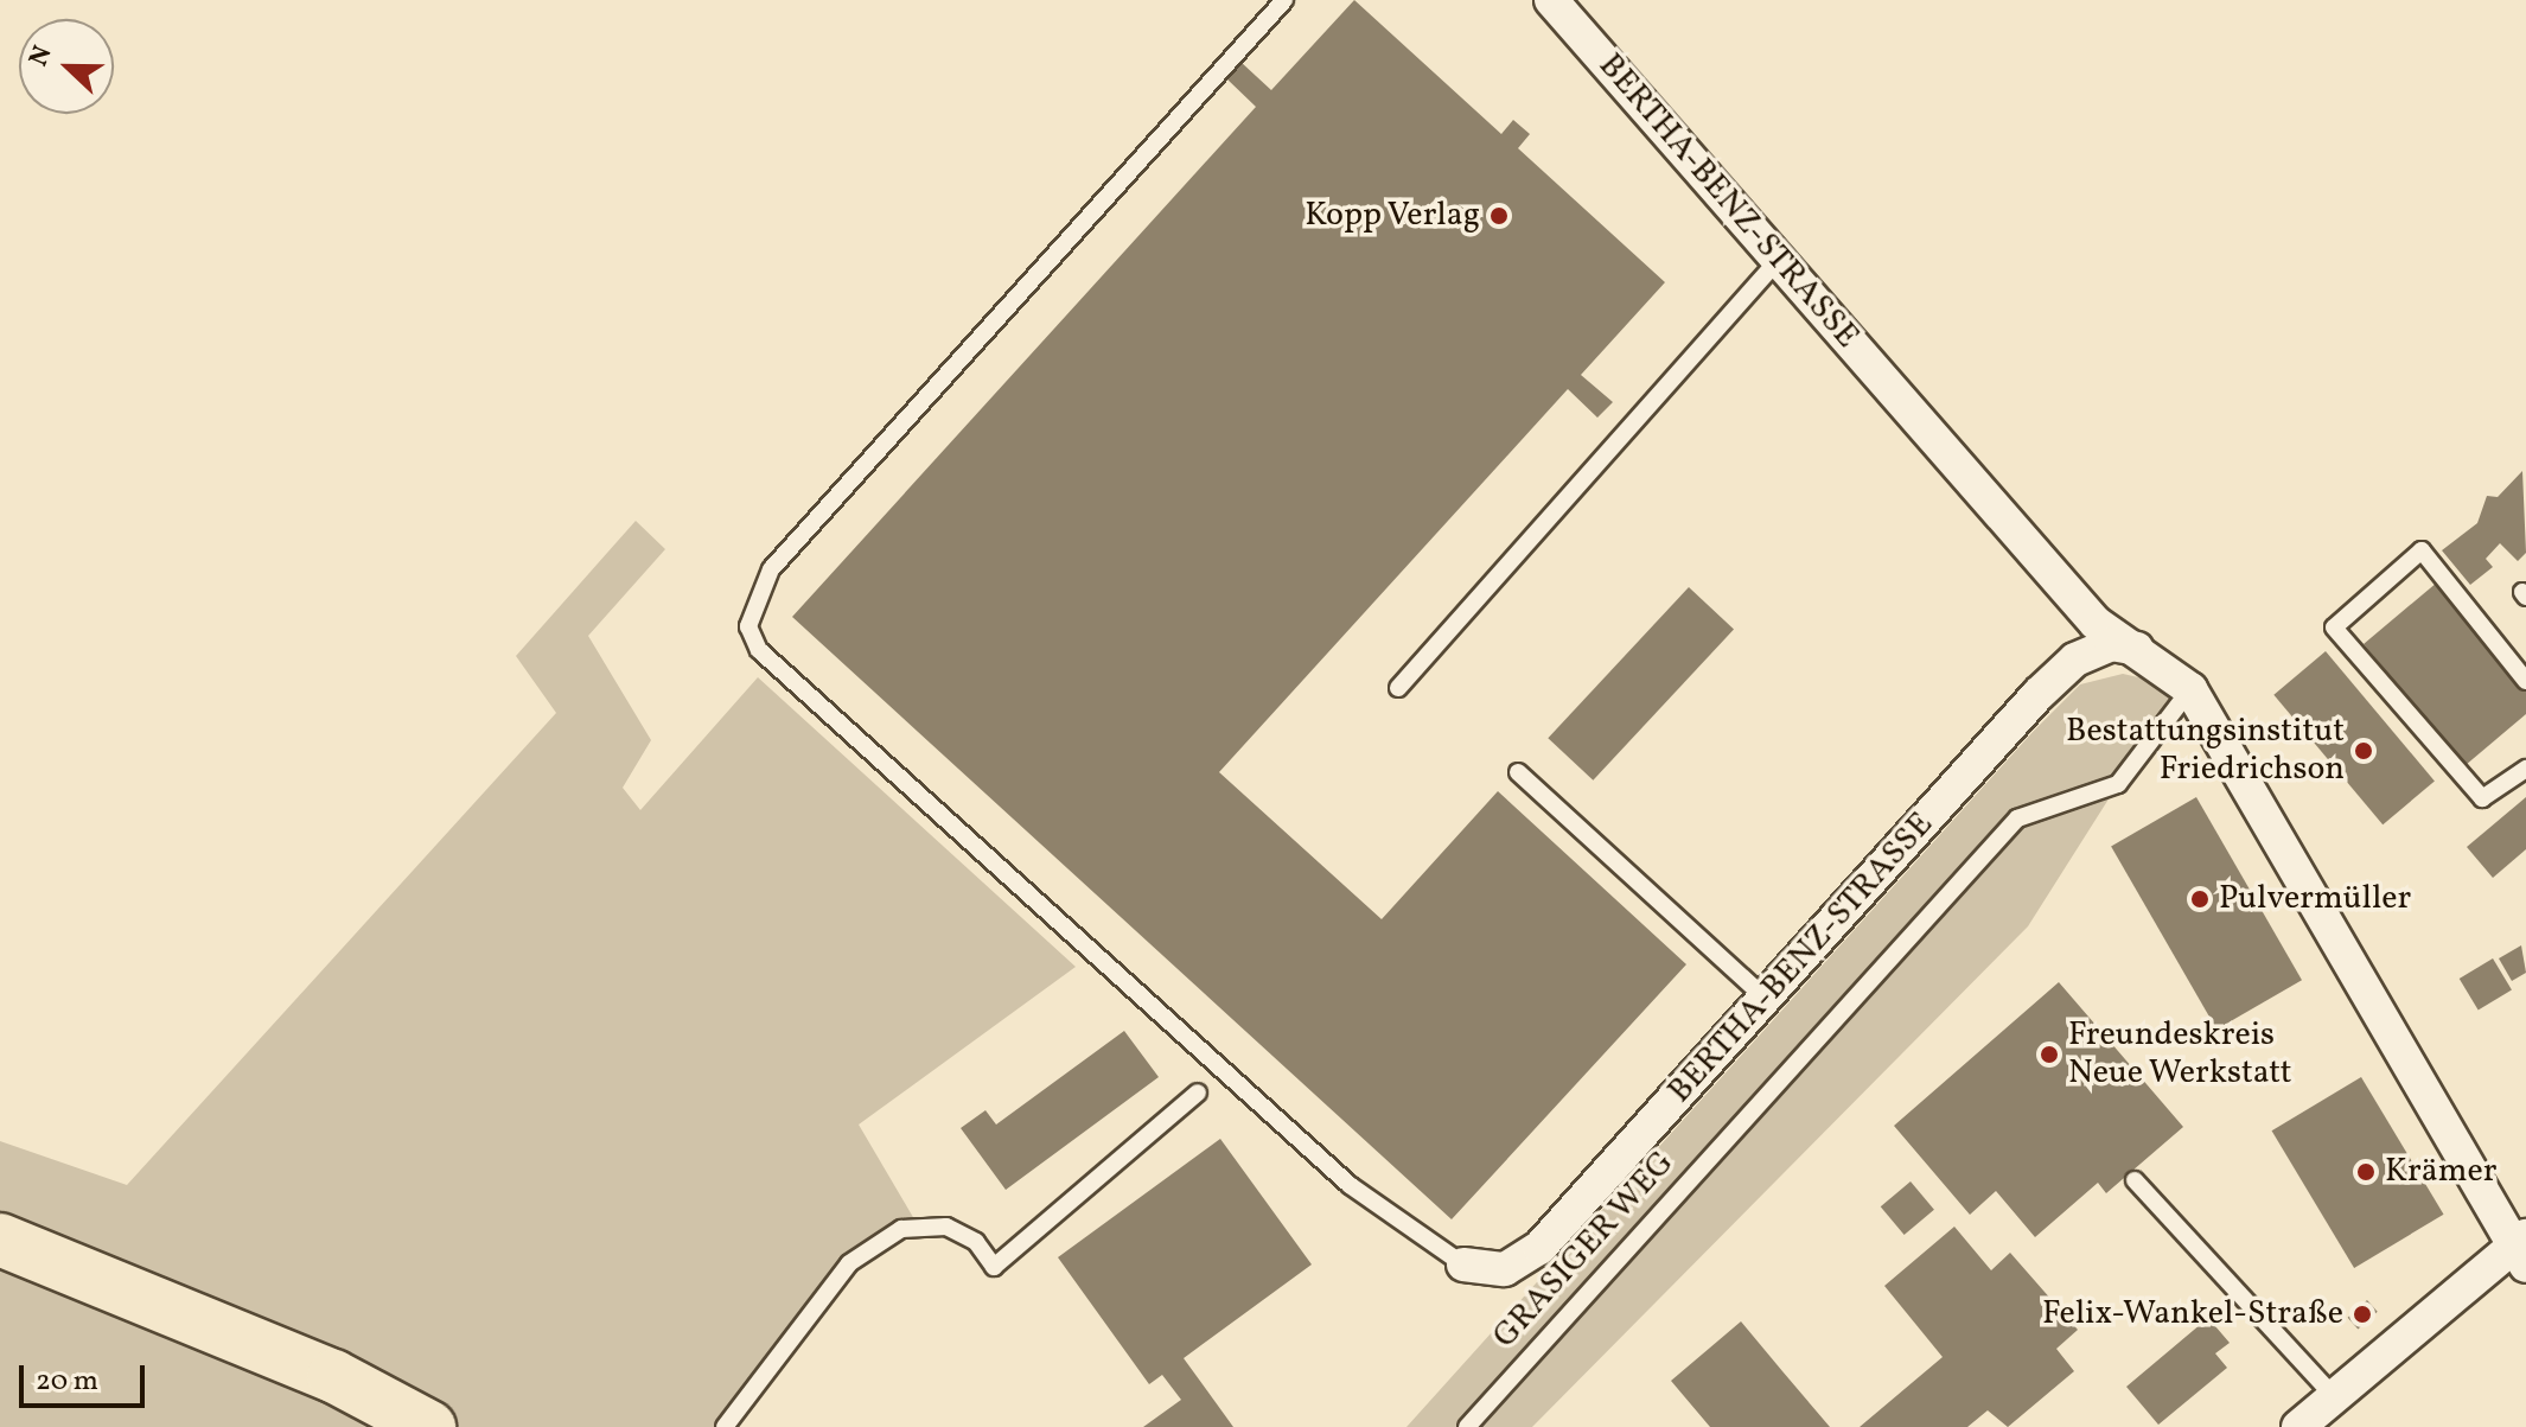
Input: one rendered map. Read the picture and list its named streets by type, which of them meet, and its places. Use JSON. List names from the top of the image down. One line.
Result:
{"streets":{"street":["BERTHA-BENZ-STRASSE"],"lane":["GRASIGER WEG"]},"crossings":[["BERTHA-BENZ-STRASSE","GRASIGER WEG"]],"places":["Kopp Verlag","Bestattungsinstitut Friedrichson","Pulvermüller","Freundeskreis Neue Werkstatt","Krämer","Felix-Wankel-Straße"],"scale_bar":"20 m","north":"left"}
